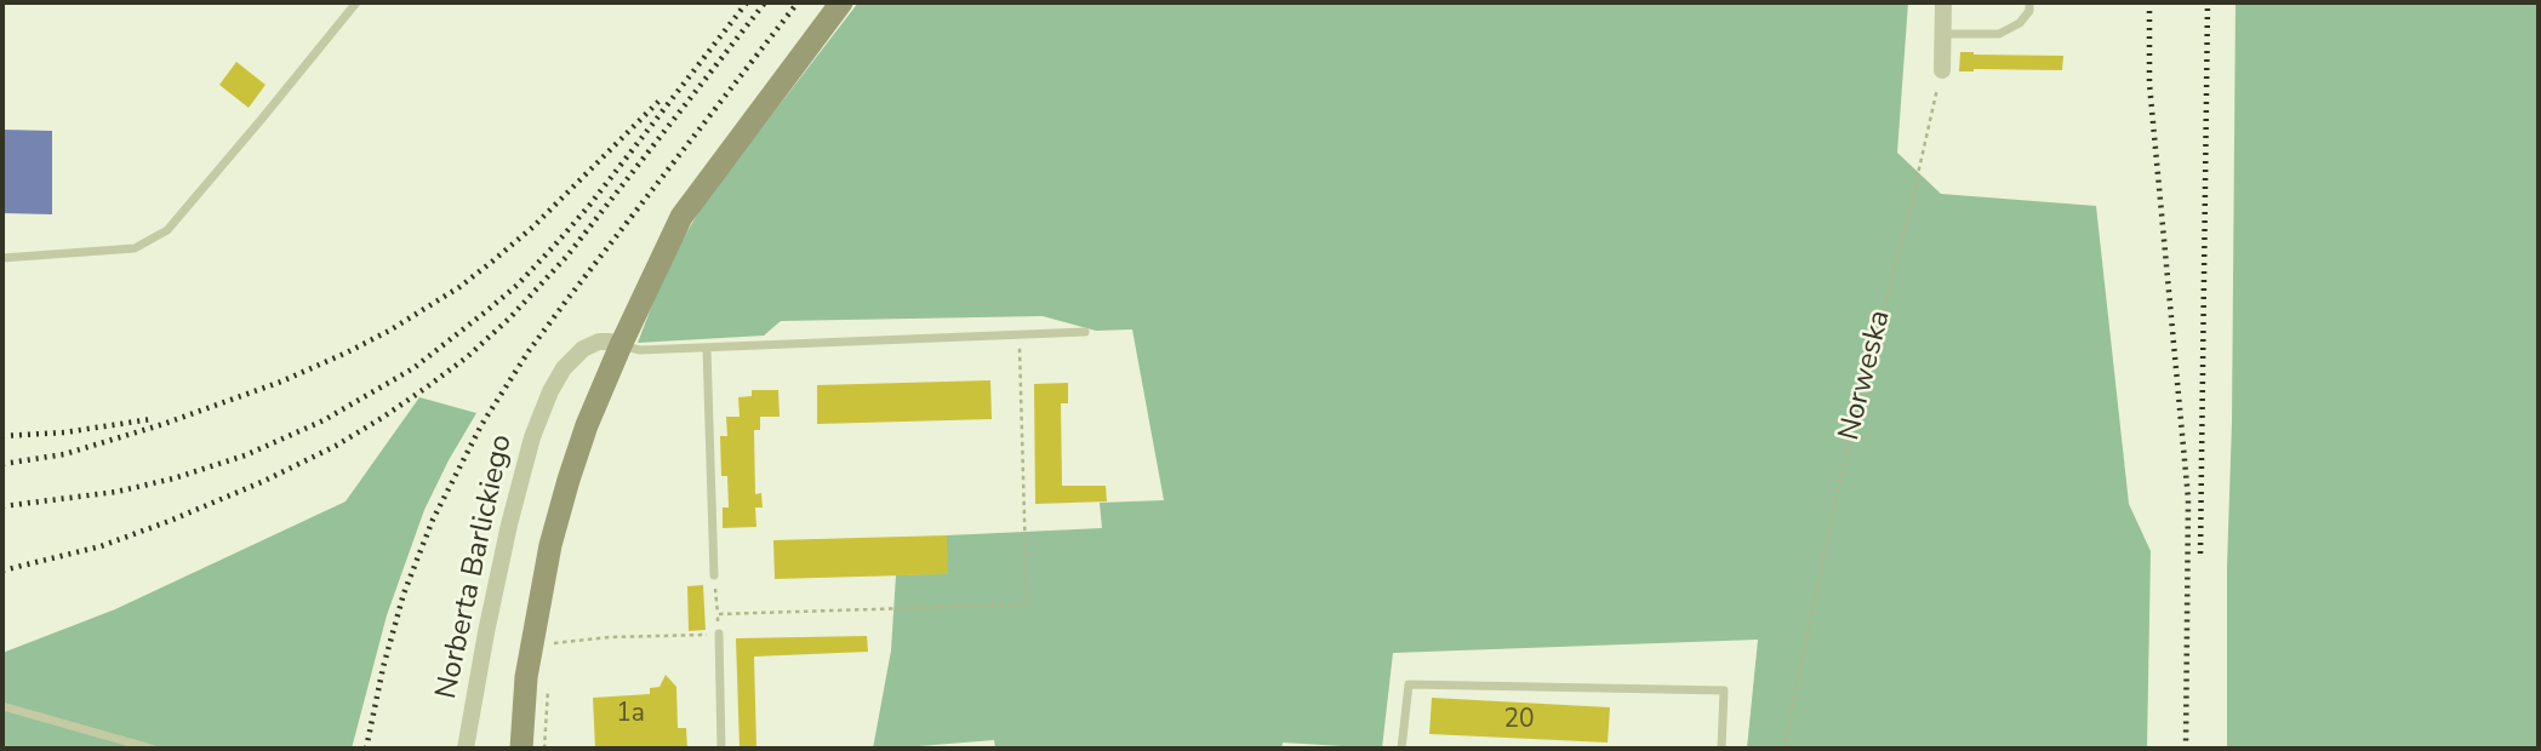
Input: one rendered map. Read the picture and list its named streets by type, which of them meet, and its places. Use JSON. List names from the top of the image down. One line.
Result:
{"streets":{"street":["Norberta Barlickiego"],"path":["Norweska"]},"house_numbers":["1a","20"]}
